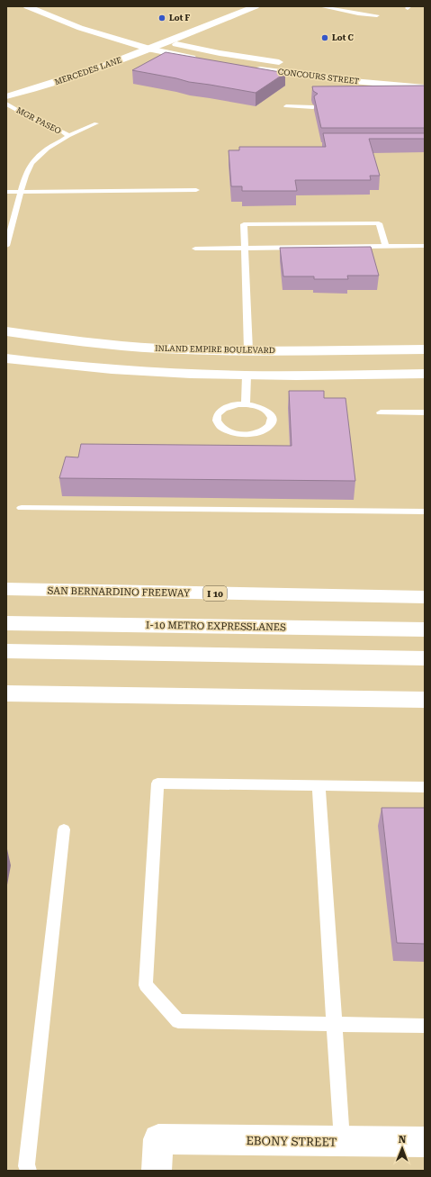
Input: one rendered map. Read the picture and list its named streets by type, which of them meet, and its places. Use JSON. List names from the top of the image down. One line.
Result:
{"streets":{"main road":["MERCEDES LANE","CONCOURS STREET","INLAND EMPIRE BOULEVARD","SAN BERNARDINO FREEWAY","I 10","I-10 METRO EXPRESSLANES","EBONY STREET"],"lane":["MGR PASEO"]},"crossings":[["MERCEDES LANE","CONCOURS STREET"]],"places":["Lot F","Lot C"],"north":"top"}
